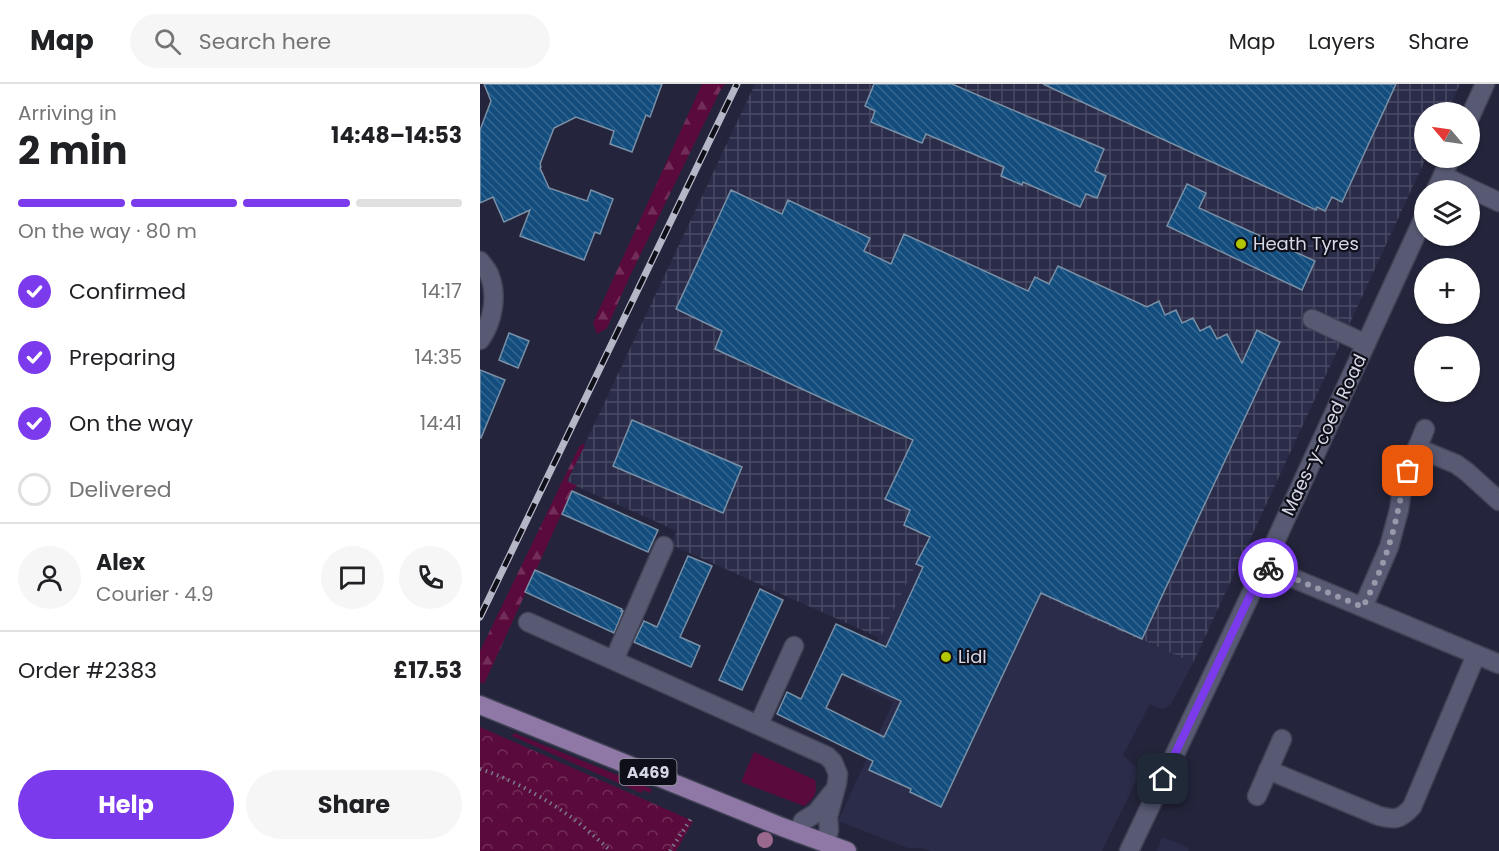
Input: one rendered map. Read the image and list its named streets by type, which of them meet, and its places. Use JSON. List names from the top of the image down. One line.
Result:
{"streets":{"main road":["A469"],"street":["Maes-y-coed Road"]},"places":["Heath Tyres","Lidl"],"north":"top left","page":{"header":"Map","search":"Search here","nav":["Map","Layers","Share"],"heading":["2 min","Arriving in","14:48–14:53"],"panel":["Alex","Courier · 4.9","Order #2383","£17.53"],"map_buttons":["+","−"],"bar":"On the way · 80 m","list":[["Confirmed","14:17"],["Preparing","14:35"],["On the way","14:41"],"Delivered"],"buttons":["Help","Share"]}}
